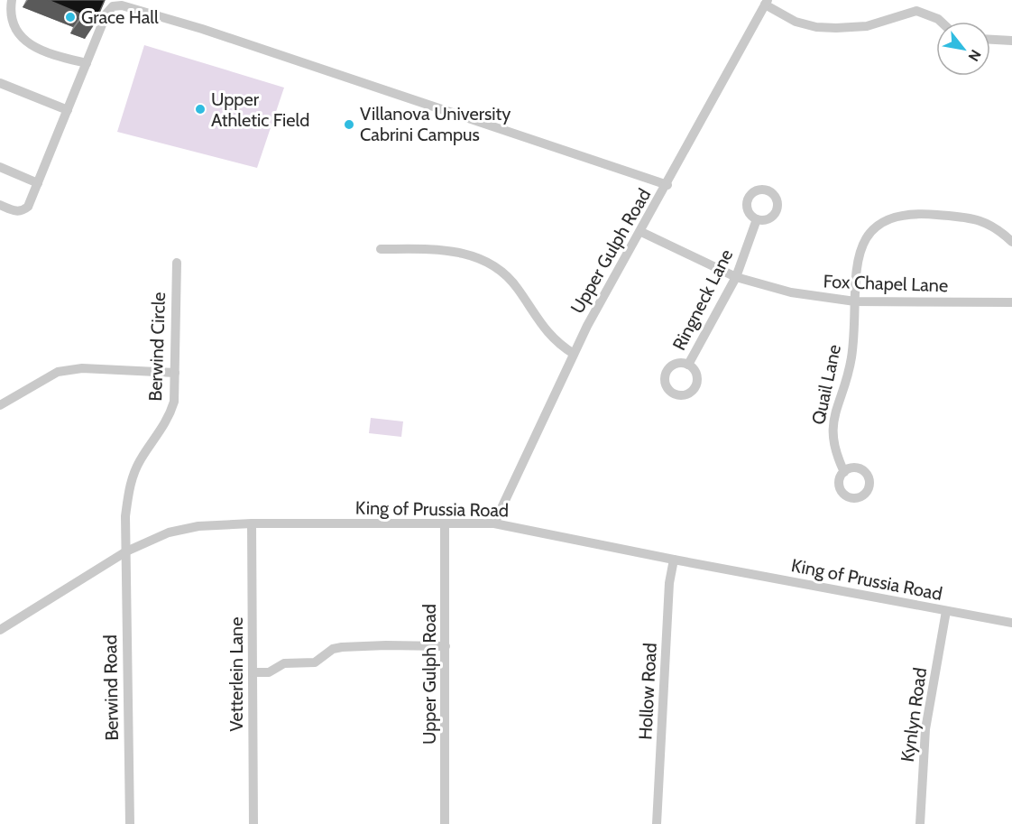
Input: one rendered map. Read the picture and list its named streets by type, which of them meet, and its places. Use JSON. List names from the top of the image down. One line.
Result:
{"streets":{"street":["Upper Gulph Road","Fox Chapel Lane","Ringneck Lane","Berwind Circle","Quail Lane","King of Prussia Road","Vetterlein Lane","Berwind Road","Hollow Road","Kynlyn Road"]},"crossings":[["Upper Gulph Road","Fox Chapel Lane"],["Upper Gulph Road","King of Prussia Road"],["Fox Chapel Lane","Ringneck Lane"],["Fox Chapel Lane","Quail Lane"],["Berwind Circle","King of Prussia Road"],["Berwind Circle","Berwind Road"],["King of Prussia Road","Vetterlein Lane"],["King of Prussia Road","Berwind Road"],["King of Prussia Road","Hollow Road"],["King of Prussia Road","Kynlyn Road"]],"places":["Grace Hall","Upper Athletic Field","Villanova University Cabrini Campus"],"north":"bottom right"}
